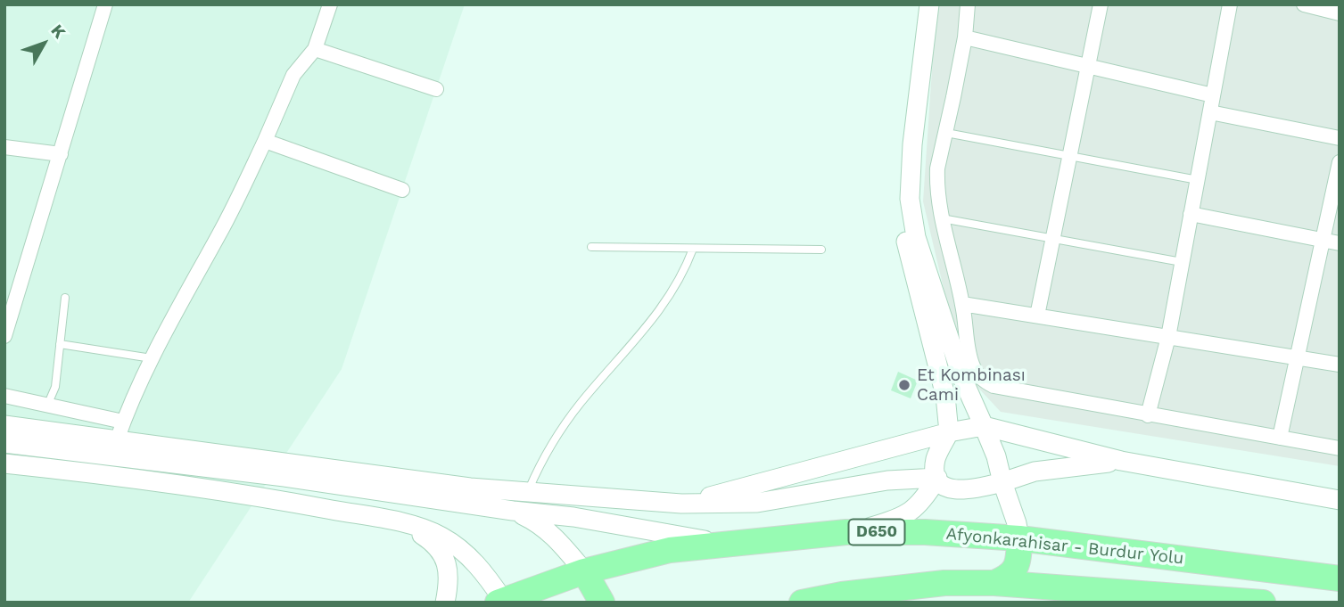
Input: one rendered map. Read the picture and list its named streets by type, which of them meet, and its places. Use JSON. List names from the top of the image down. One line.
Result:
{"streets":{"highway":["D650","Afyonkarahisar - Burdur Yolu"]},"places":["Et Kombinası Cami"],"north":"top right"}
